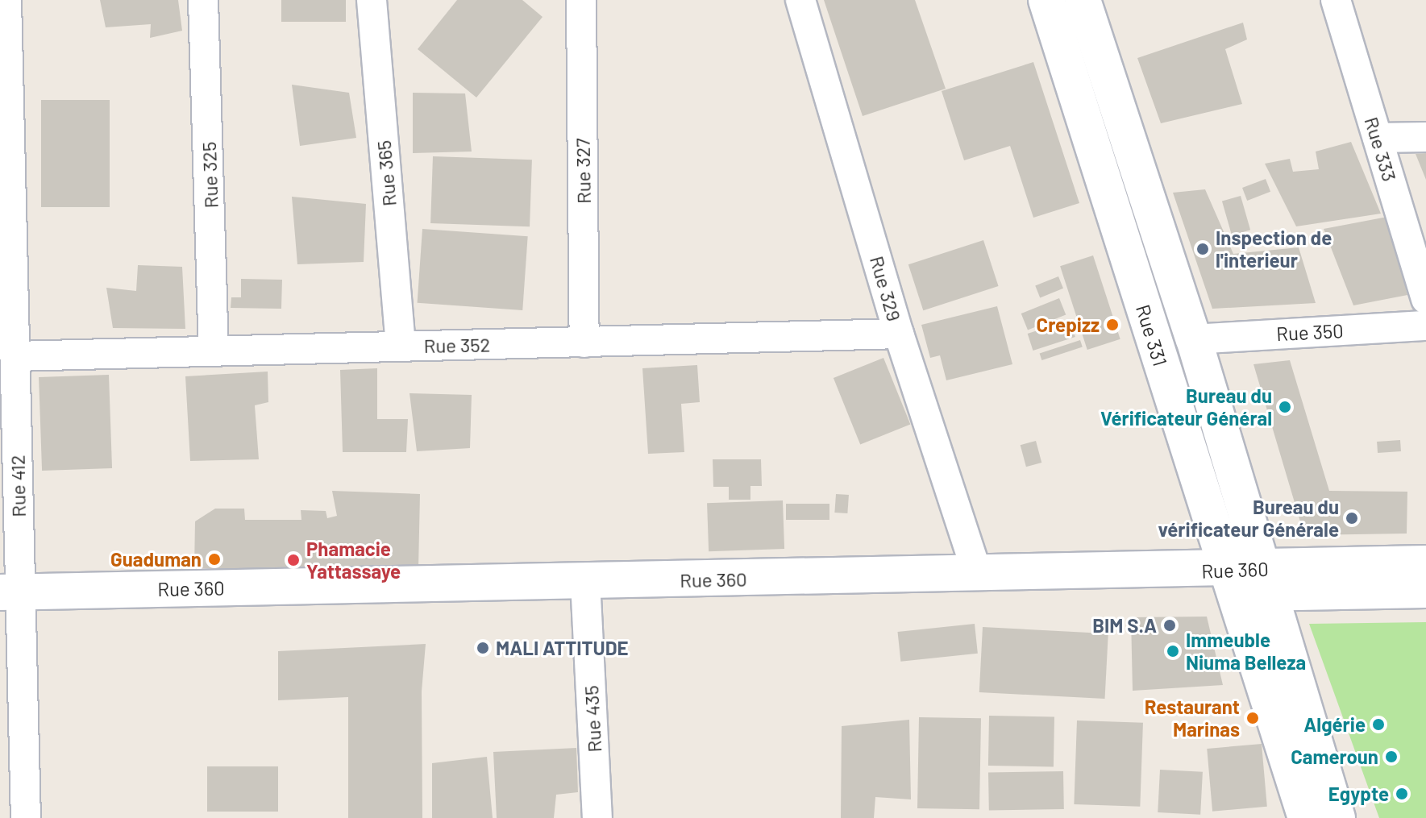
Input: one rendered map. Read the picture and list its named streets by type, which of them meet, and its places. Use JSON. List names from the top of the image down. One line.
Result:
{"streets":{"main road":["Rue 331","Rue 360"],"street":["Rue 333","Rue 327","Rue 365","Rue 325","Rue 329","Rue 350","Rue 352","Rue 412","Rue 435"]},"crossings":[["Rue 327","Rue 352"],["Rue 365","Rue 352"],["Rue 325","Rue 352"],["Rue 329","Rue 352"],["Rue 329","Rue 360"],["Rue 350","Rue 331"],["Rue 331","Rue 360"],["Rue 352","Rue 412"],["Rue 412","Rue 360"],["Rue 360","Rue 435"]],"places":["Inspection de l'interieur","Crepizz","Bureau du Vérificateur Général","Bureau du vérificateur Générale","Guaduman","Phamacie Yattassaye","BIM S.A","MALI ATTITUDE","Immeuble Niuma Belleza","Restaurant Marinas","Algérie","Cameroun","Egypte"]}
